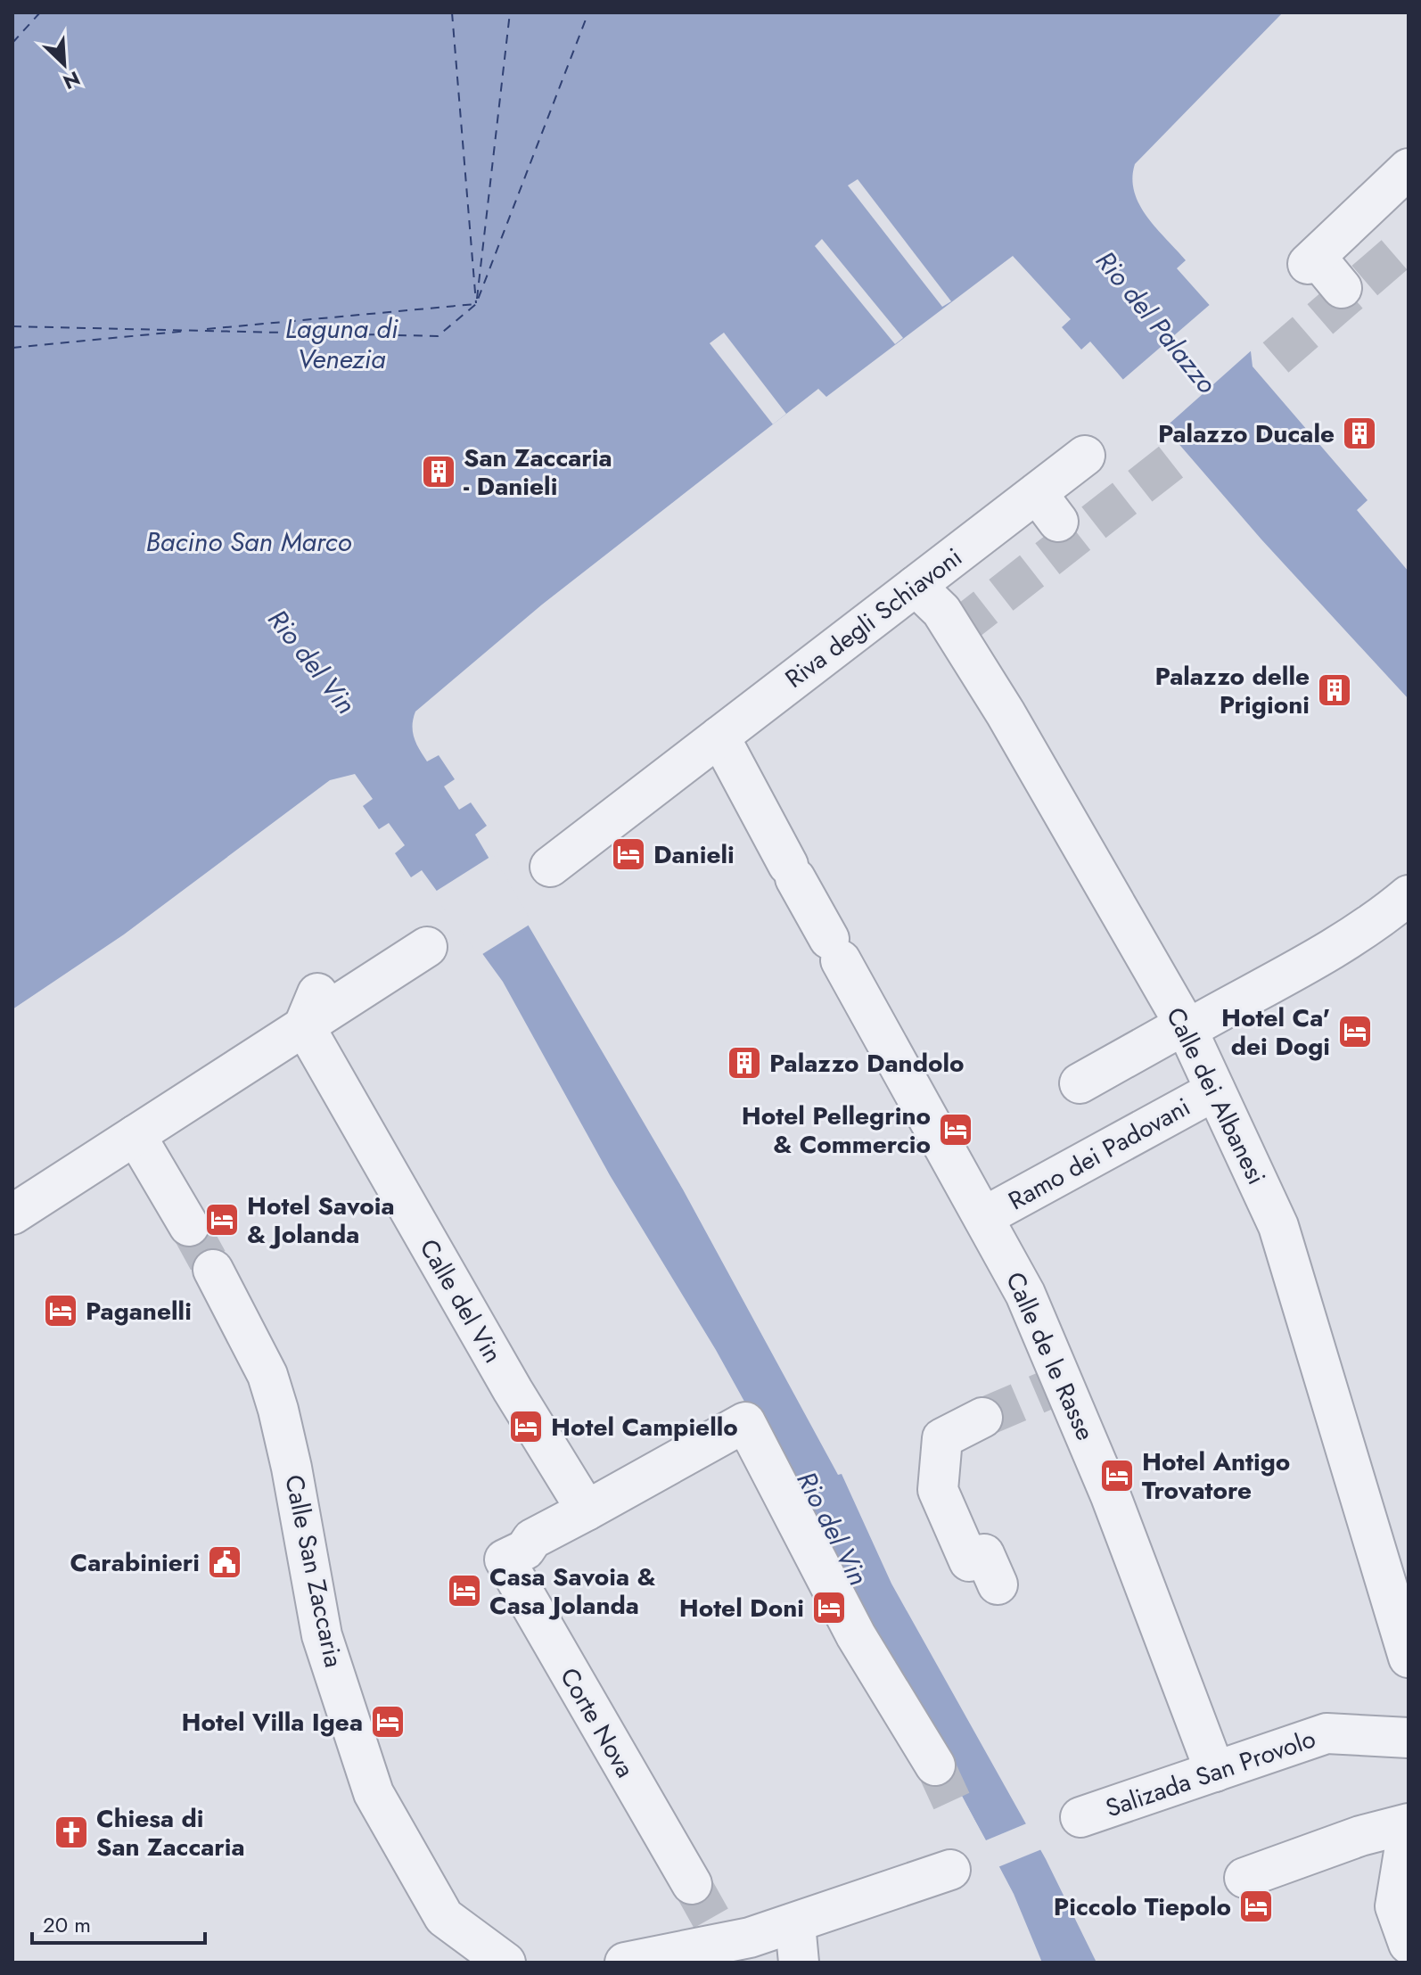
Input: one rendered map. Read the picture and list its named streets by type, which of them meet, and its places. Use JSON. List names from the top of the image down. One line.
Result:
{"streets":{"street":["Riva degli Schiavoni","Calle dei Albanesi","Ramo dei Padovani","Calle del Vin","Calle de le Rasse","Calle San Zaccaria","Corte Nova","Salizada San Provolo"]},"crossings":[["Riva degli Schiavoni","Calle dei Albanesi"],["Riva degli Schiavoni","Calle de le Rasse"],["Calle dei Albanesi","Ramo dei Padovani"],["Ramo dei Padovani","Calle de le Rasse"],["Calle del Vin","Corte Nova"],["Calle de le Rasse","Salizada San Provolo"]],"water":["Rio del Palazzo","Laguna di Venezia","Bacino San Marco","Rio del Vin"],"places":{"building":["Palazzo Ducale","San Zaccaria - Danieli","Palazzo delle Prigioni","Palazzo Dandolo"],"hotel":["Danieli","Hotel Ca' dei Dogi","Hotel Pellegrino & Commercio","Hotel Savoia & Jolanda","Paganelli","Hotel Campiello","Hotel Antigo Trovatore","Casa Savoia & Casa Jolanda","Hotel Doni","Hotel Villa Igea","Piccolo Tiepolo"],"public building":["Carabinieri"],"church":["Chiesa di San Zaccaria"]},"scale_bar":"20 m","north":"bottom right"}
